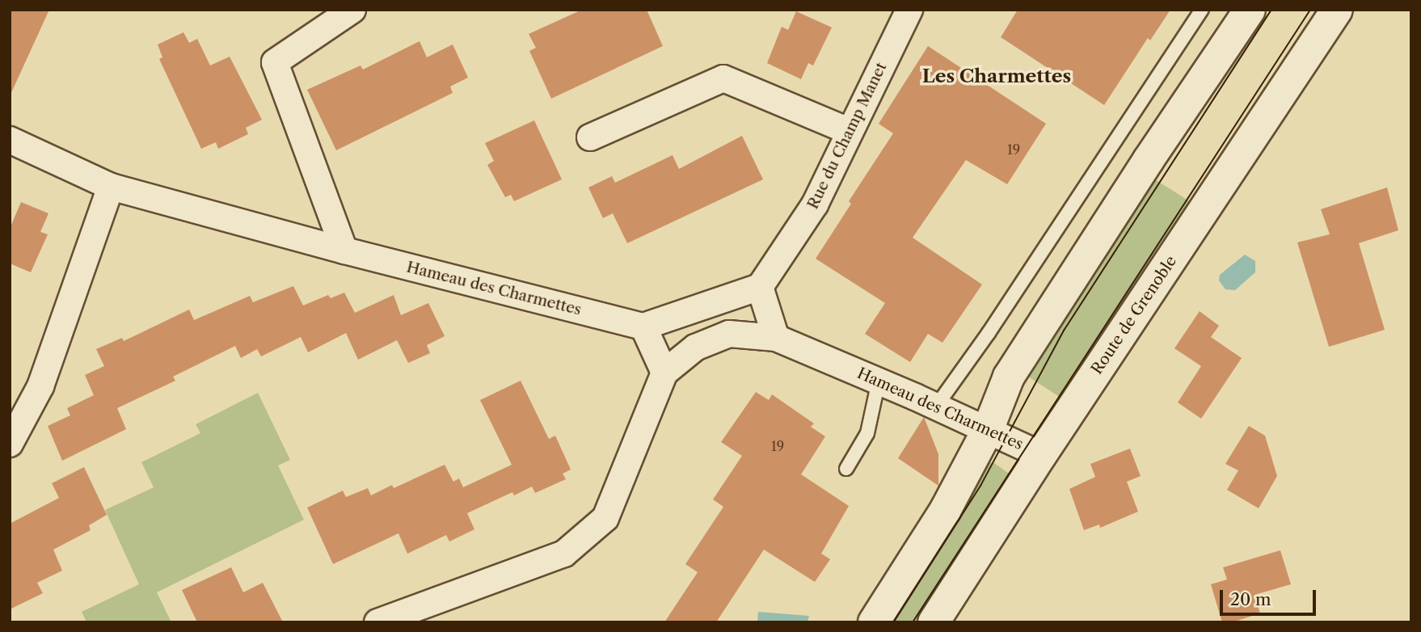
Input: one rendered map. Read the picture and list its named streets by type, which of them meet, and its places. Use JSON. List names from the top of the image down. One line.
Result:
{"streets":{"main road":["Route de Grenoble"],"street":["Rue du Champ Manet","Hameau des Charmettes"]},"crossings":[["Hameau des Charmettes","Route de Grenoble"]],"districts":["Les Charmettes"],"house_numbers":["19","19"],"scale_bar":"20 m"}
